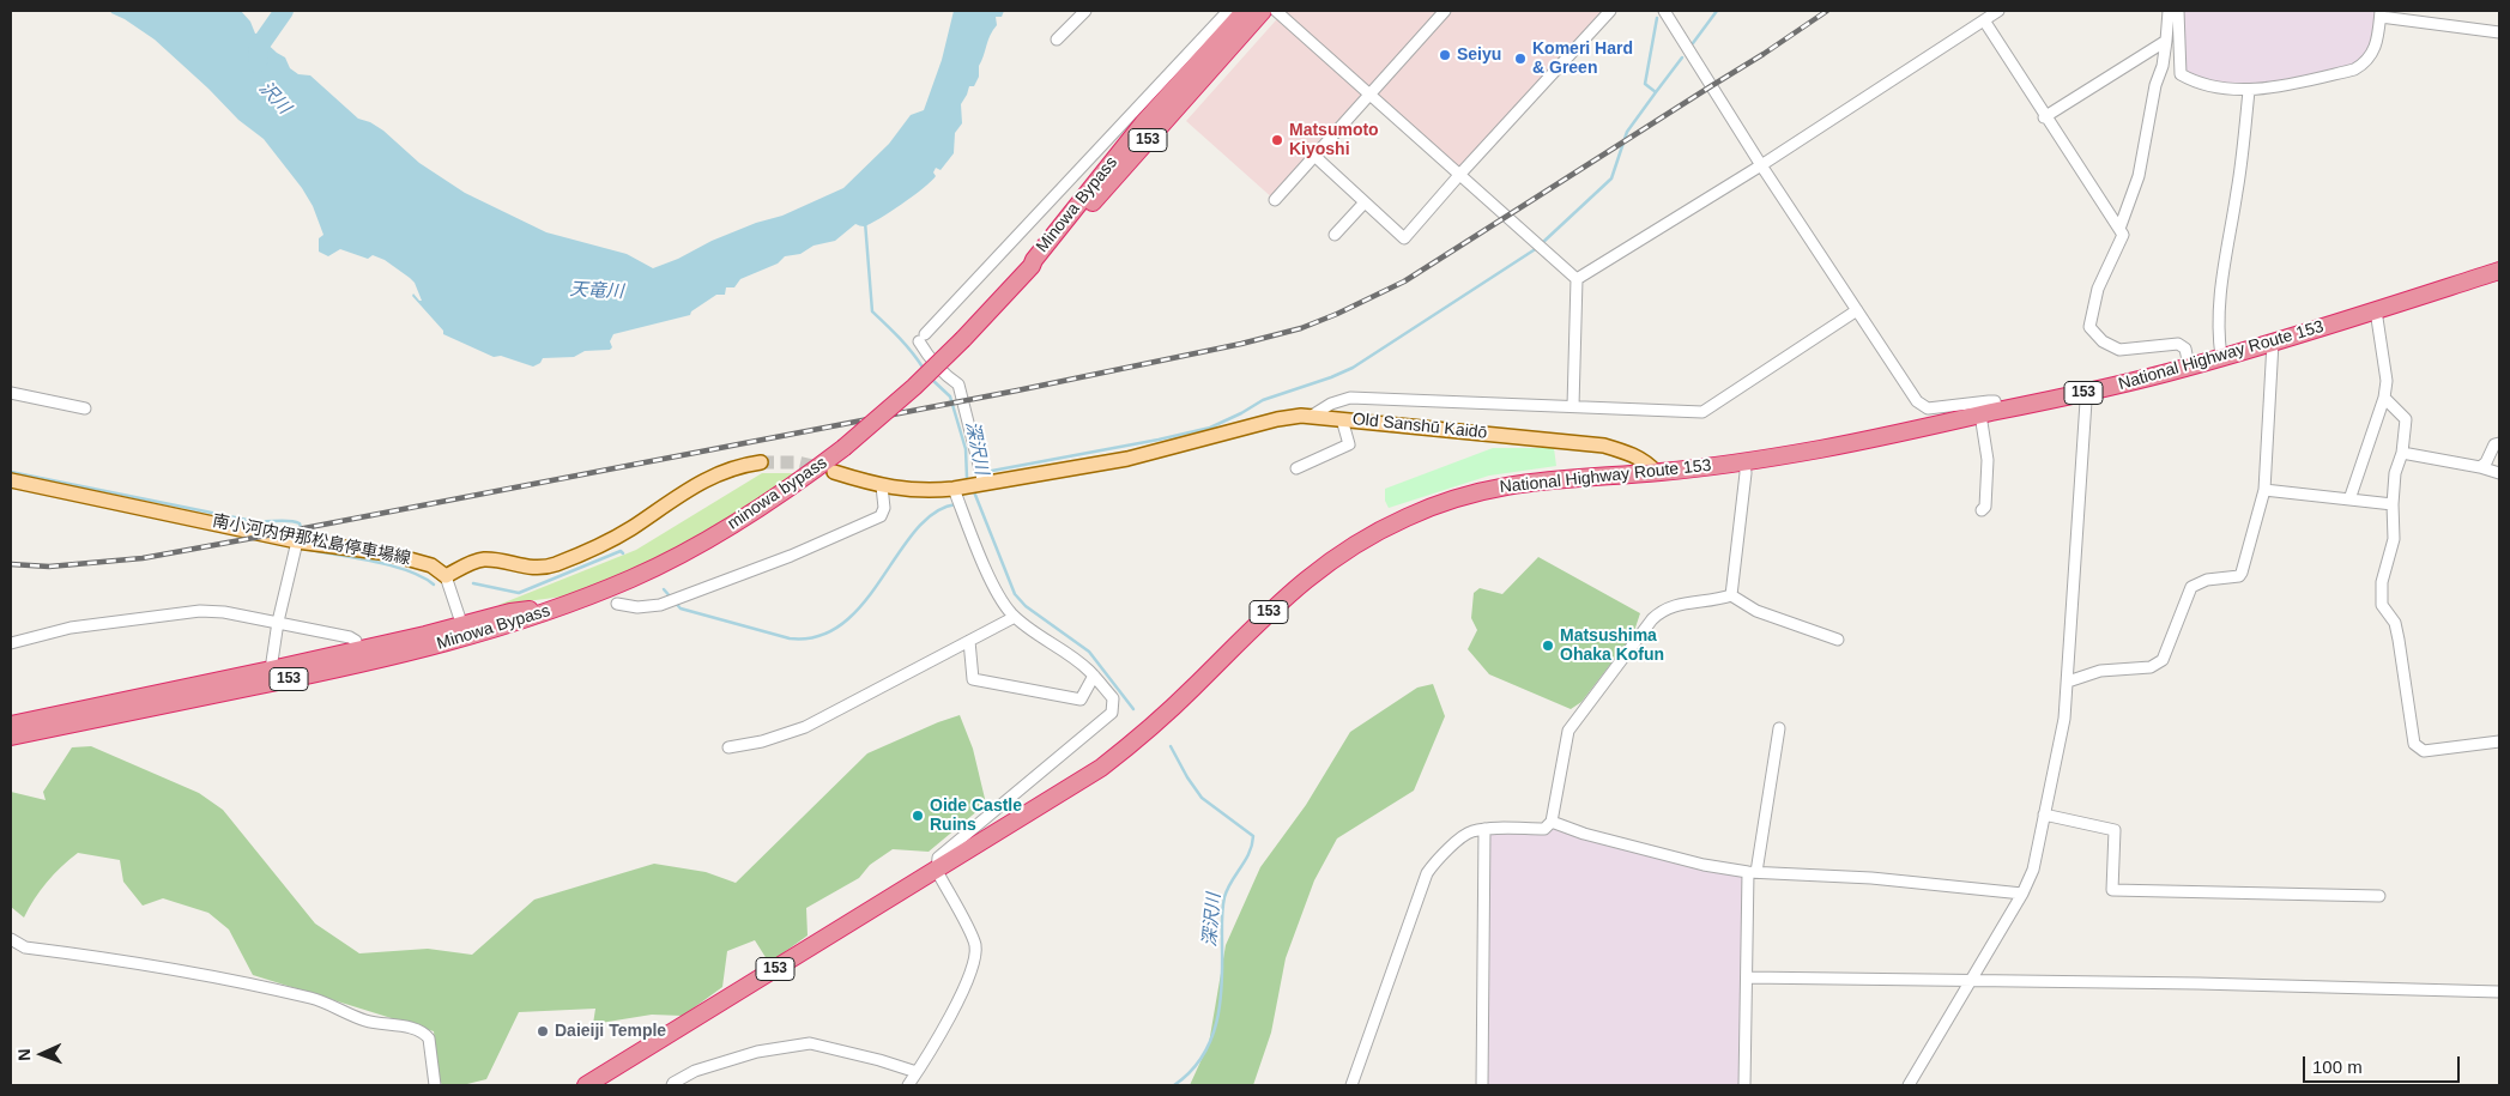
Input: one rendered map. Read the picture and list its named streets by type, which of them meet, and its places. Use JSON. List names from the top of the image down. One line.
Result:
{"streets":{"highway":["153","Minowa Bypass","National Highway Route 153","minowa bypass"],"main road":["Old Sanshū Kaidō","南小河内伊那松島停車場線"]},"crossings":[["Minowa Bypass","minowa bypass"],["National Highway Route 153","Old Sanshū Kaidō"]],"water":["沢川","天竜川","深沢川"],"places":["Seiyu","Komeri Hard & Green","Matsumoto Kiyoshi","Matsushima Ohaka Kofun","Oide Castle Ruins","Daieiji Temple"],"scale_bar":"100 m","north":"left"}
